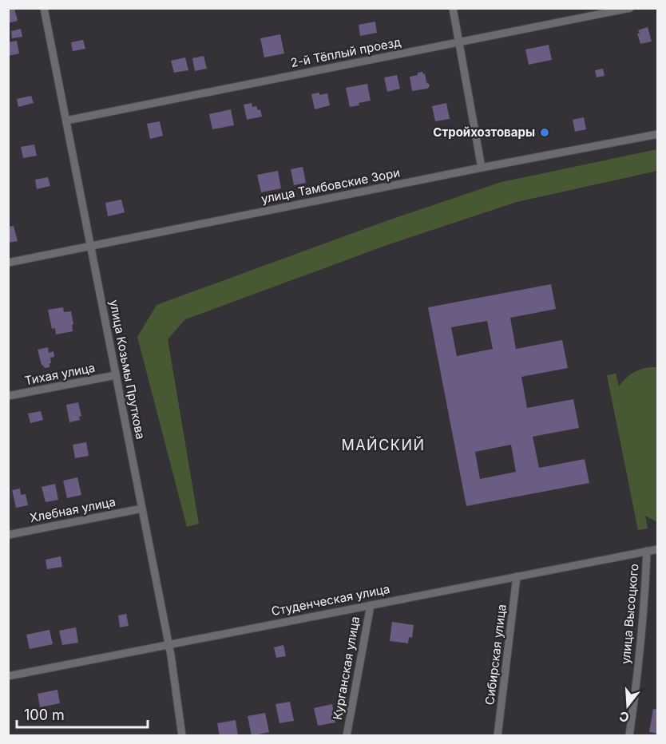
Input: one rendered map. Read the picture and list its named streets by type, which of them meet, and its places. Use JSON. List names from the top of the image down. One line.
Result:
{"streets":{"street":["2-й Тёплый проезд","улица Тамбовские Зори","улица Козьмы Пруткова","Тихая улица","Хлебная улица","Студенческая улица","улица Высоцкого","Сибирская улица","Курганская улица"]},"crossings":[["2-й Тёплый проезд","улица Козьмы Пруткова"],["улица Тамбовские Зори","улица Козьмы Пруткова"],["улица Козьмы Пруткова","Тихая улица"],["улица Козьмы Пруткова","Хлебная улица"],["улица Козьмы Пруткова","Студенческая улица"],["Студенческая улица","улица Высоцкого"],["Студенческая улица","Сибирская улица"],["Студенческая улица","Курганская улица"]],"districts":["МАЙСКИЙ"],"places":["Стройхозтовары"],"scale_bar":"100 m","north":"bottom"}
